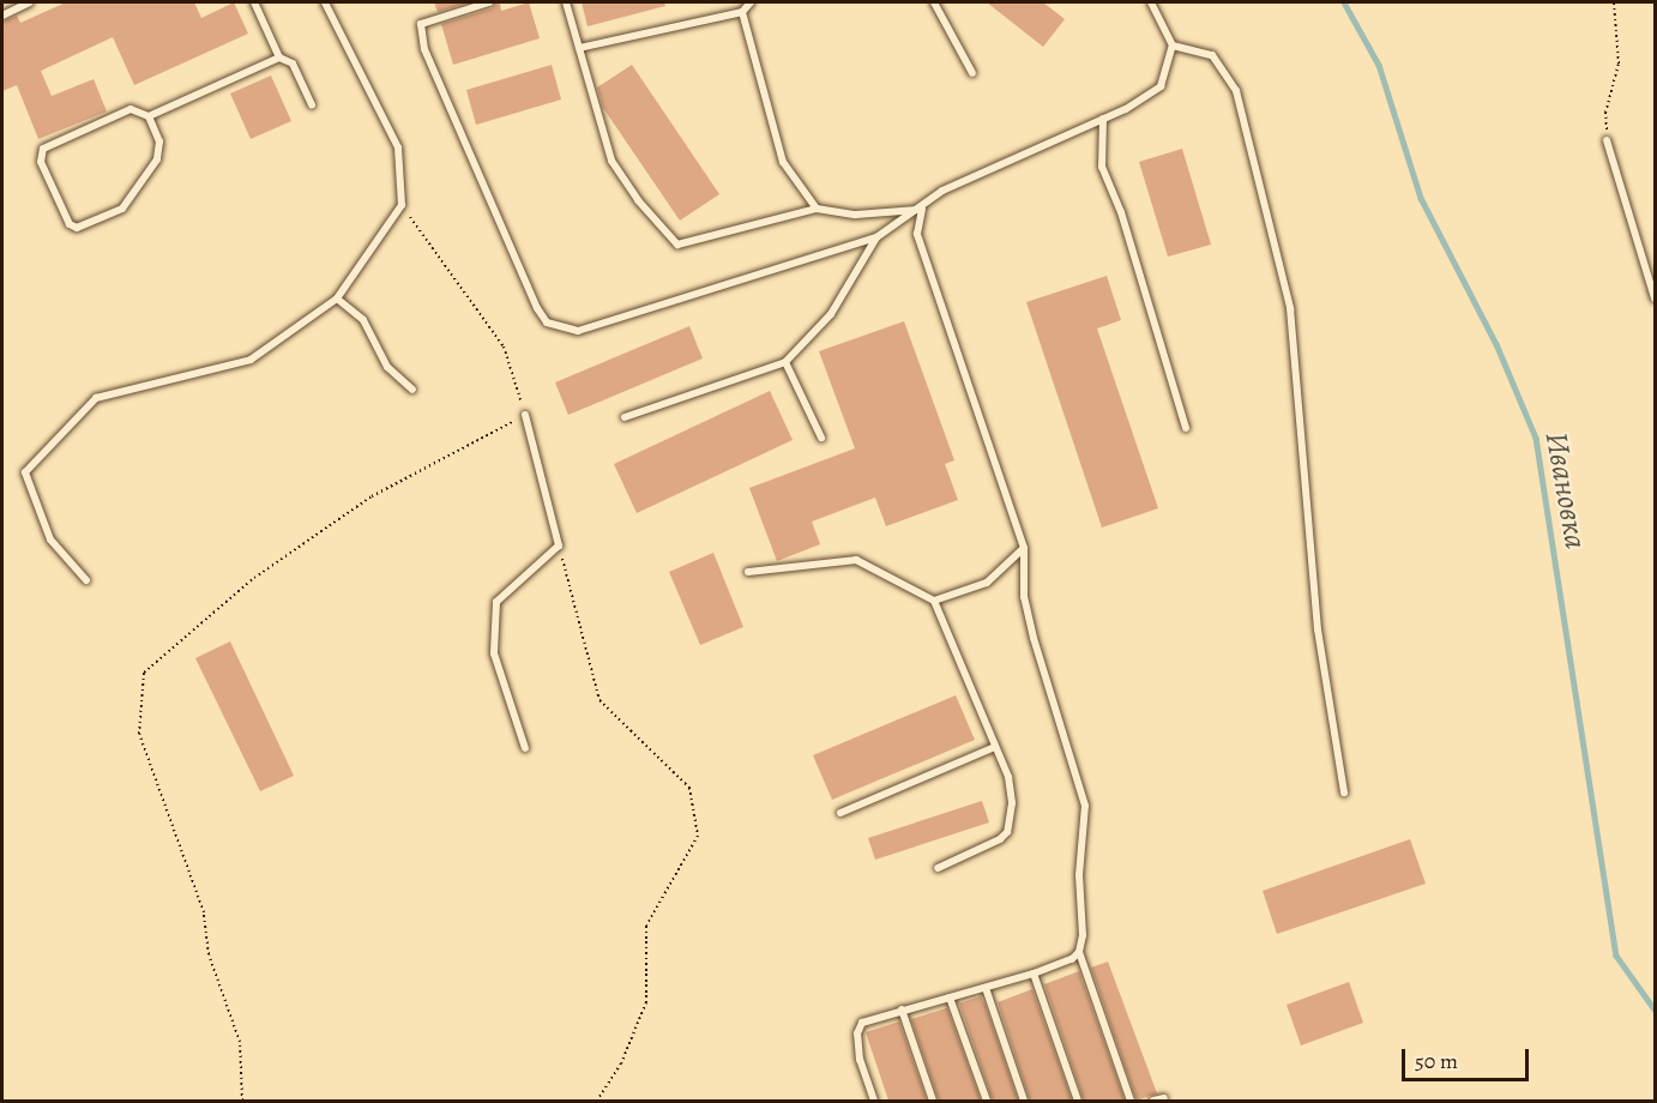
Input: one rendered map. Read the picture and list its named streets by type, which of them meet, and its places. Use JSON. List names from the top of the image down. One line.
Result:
{"water":["Ивановка"],"scale_bar":"50 m"}
